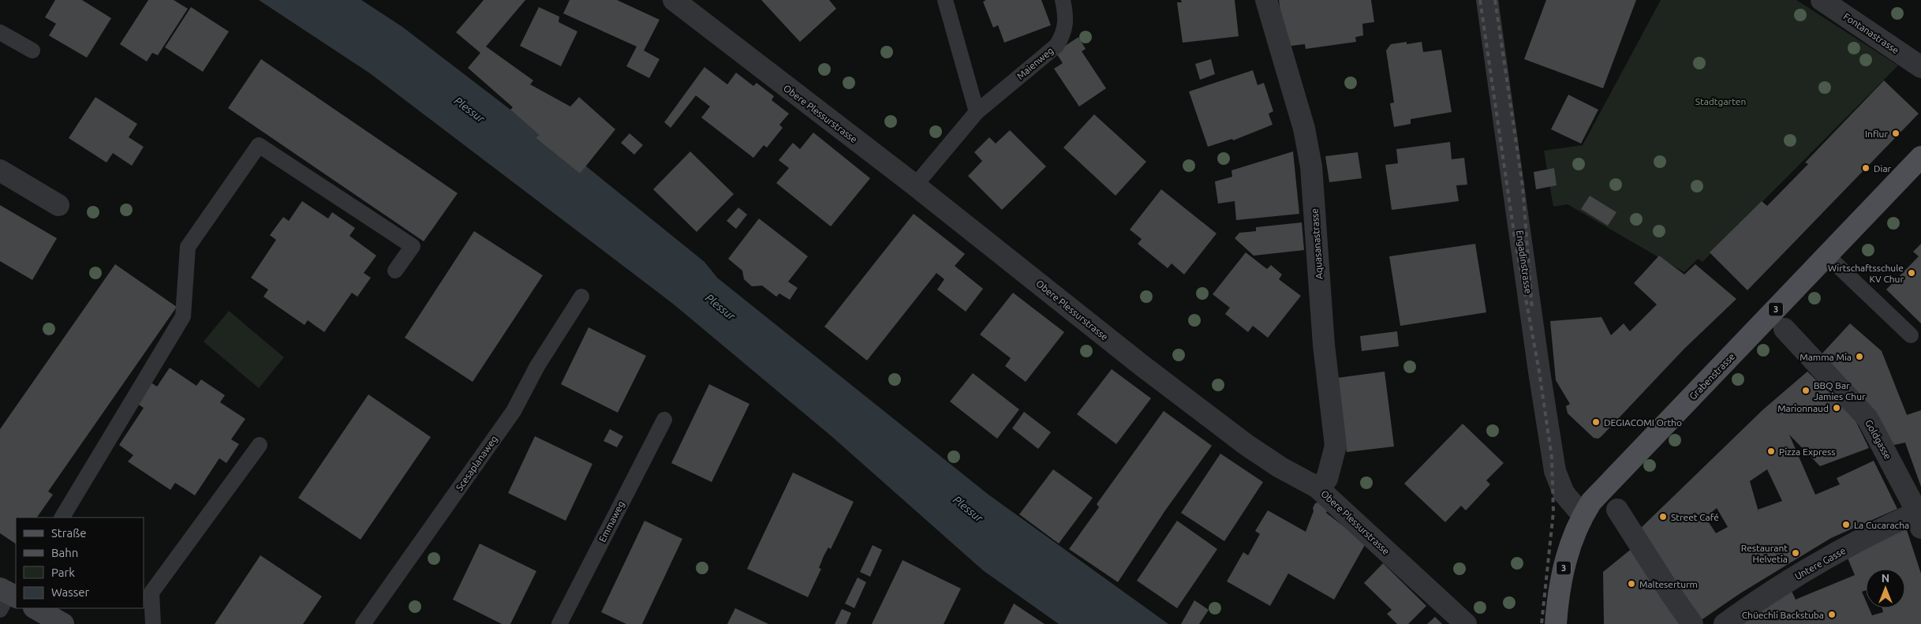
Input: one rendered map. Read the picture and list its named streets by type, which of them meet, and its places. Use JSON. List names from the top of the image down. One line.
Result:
{"streets":{"main road":["3","Grabenstrasse"],"street":["Fontanastrasse","Obere Plessurstrasse","Aquasanastrasse","Engadinstrasse","Goldgasse","Untere Gasse"],"lane":["Maienweg","Scesaplanaweg","Emmaweg"]},"crossings":[["Maienweg","Obere Plessurstrasse"],["Obere Plessurstrasse","Aquasanastrasse"],["Engadinstrasse","Grabenstrasse"],["Goldgasse","Untere Gasse"]],"water":["Plessur"],"parks":["Stadtgarten"],"places":["Influr","Diar","Wirtschaftsschule KV Chur","Mamma Mia","BBQ Bar Jamies Chur","Marionnaud","DEGIACOMI Ortho","Pizza Express","Street Café","La Cucaracha","Restaurant Helvetia","Malteserturm","Chüechli Backstuba"],"legend":["Straße","Bahn","Park","Wasser"],"north":"top"}
